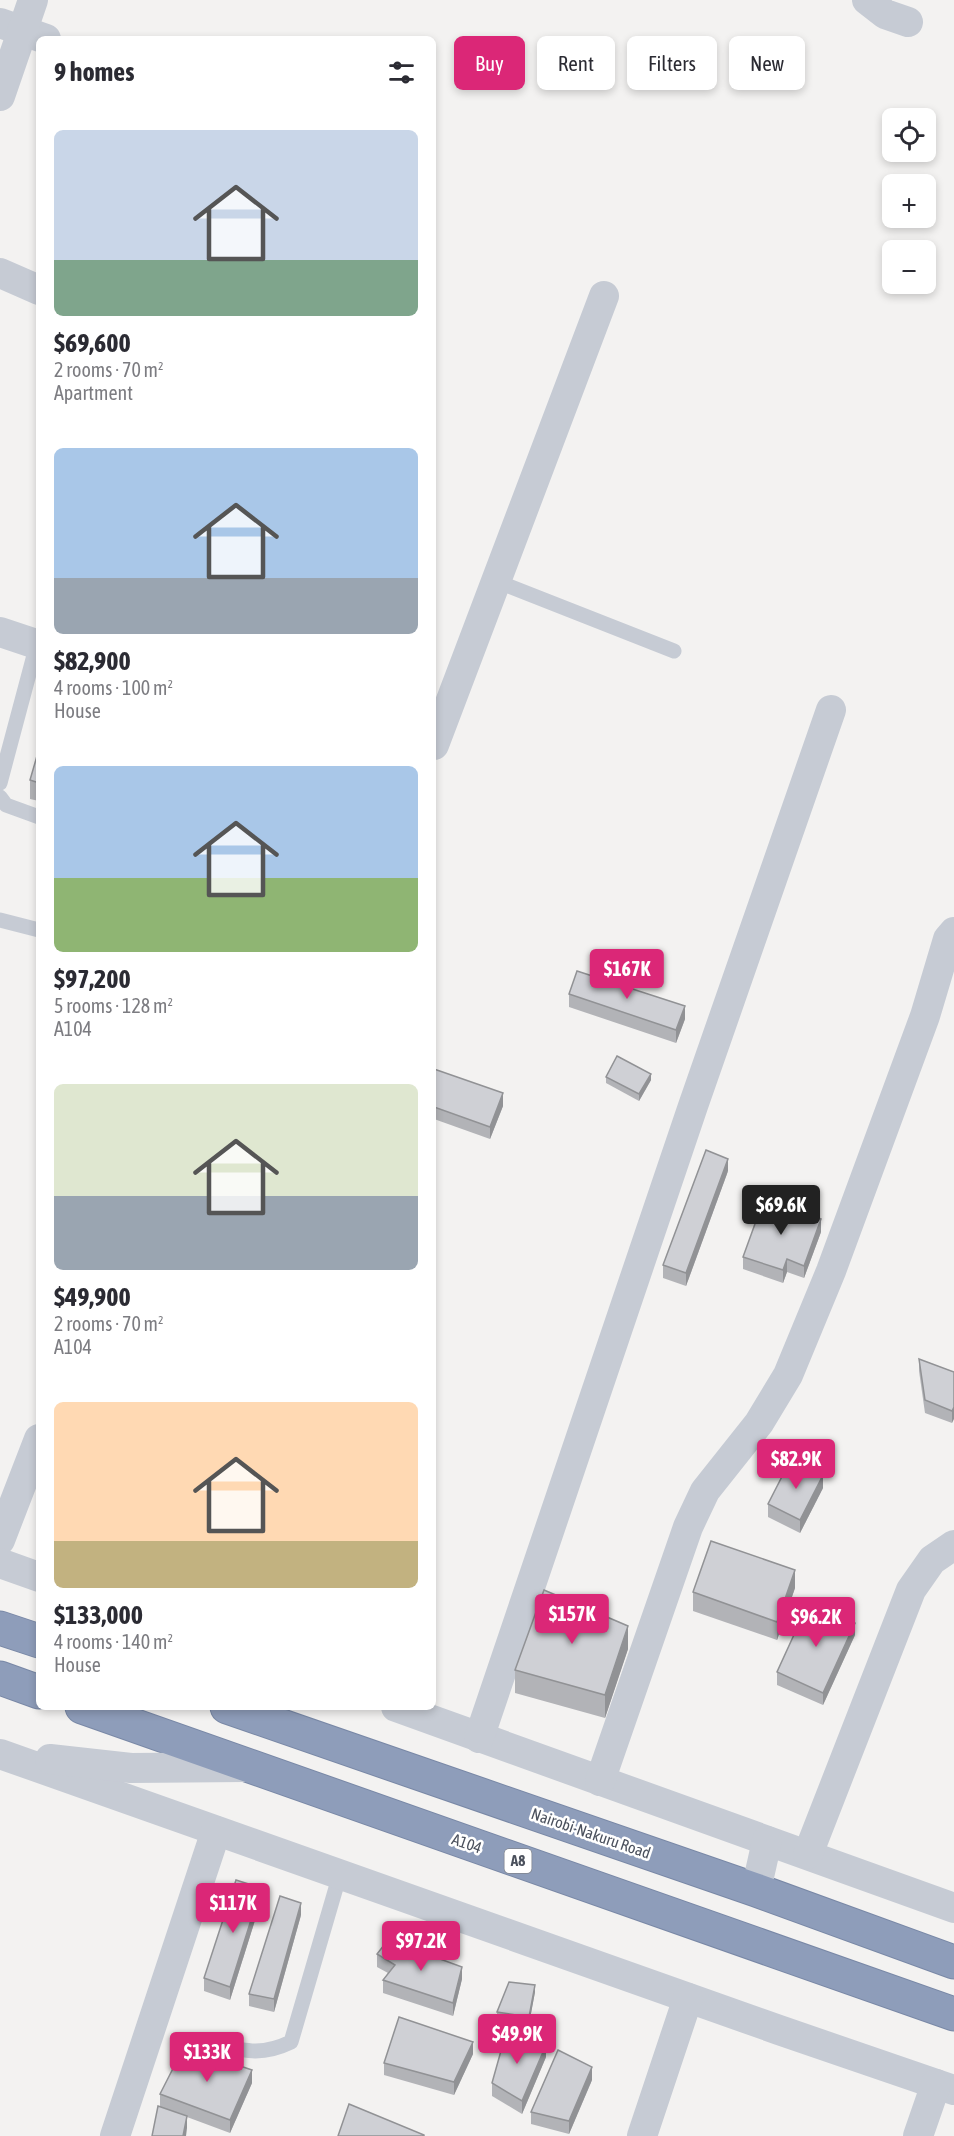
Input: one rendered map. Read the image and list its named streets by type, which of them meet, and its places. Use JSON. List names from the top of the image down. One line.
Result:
{"streets":{"highway":["Nairobi-Nakuru Road","A104","A8"]},"page":{"chip":["Buy","Rent","Filters","New"],"heading":"9 homes","map_buttons":["+","−"],"list":[{"name":"$69,600","note":"2 rooms · 70 m² · Apartment"},{"name":"$82,900","note":"4 rooms · 100 m² · House"},{"name":"$97,200","note":"5 rooms · 128 m² · A104"},{"name":"$49,900","note":"2 rooms · 70 m² · A104"},{"name":"$133,000","note":"4 rooms · 140 m² · House"}],"price":["$167K","$69.6K","$82.9K","$157K","$96.2K","$117K","$97.2K","$49.9K","$133K"]}}
